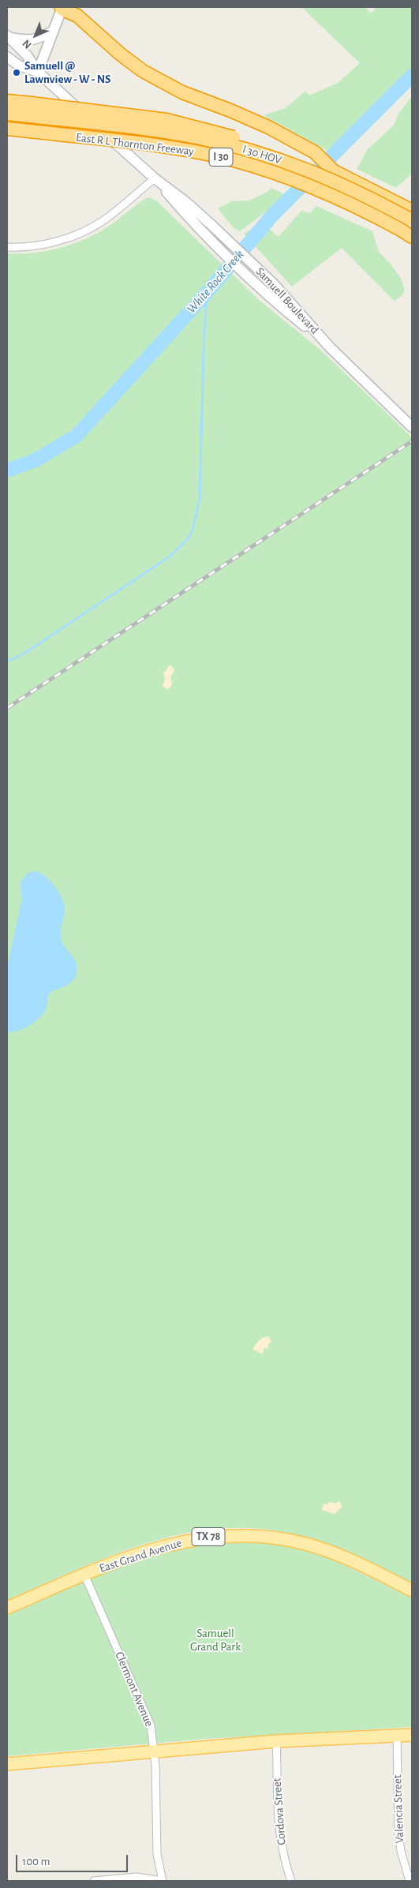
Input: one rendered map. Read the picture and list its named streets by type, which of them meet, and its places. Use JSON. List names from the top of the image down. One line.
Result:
{"streets":{"highway":["East R L Thornton Freeway","I 30 HOV","I 30"],"main road":["Samuell Boulevard","TX 78","East Grand Avenue"],"street":["Clermont Avenue","Valencia Street","Cordova Street"]},"crossings":[["East R L Thornton Freeway","I 30 HOV"],["East Grand Avenue","Clermont Avenue"]],"water":["White Rock Creek"],"parks":["Samuell Grand Park"],"places":["Samuell @ Lawnview - W - NS"],"scale_bar":"100 m","north":"bottom left"}
